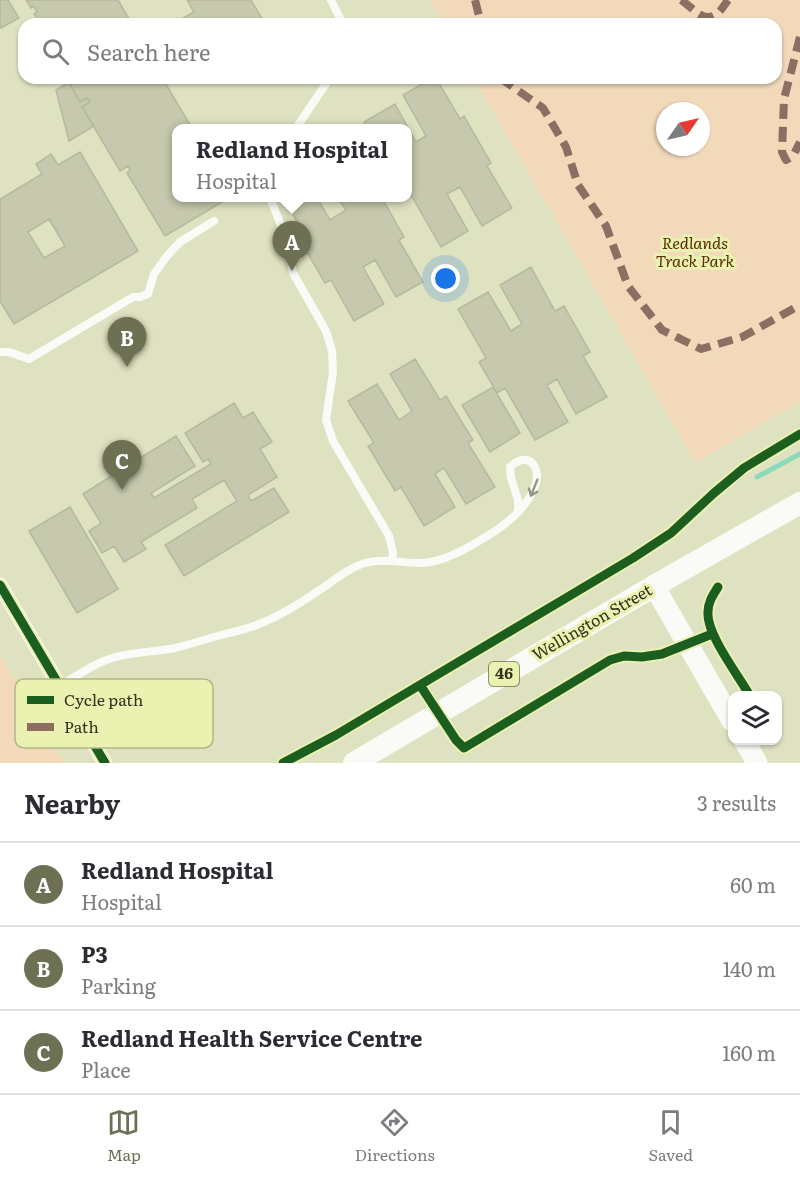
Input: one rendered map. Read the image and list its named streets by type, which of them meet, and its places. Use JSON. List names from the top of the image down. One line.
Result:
{"streets":{"main road":["Wellington Street","46"]},"parks":["Redlands Track Park"],"legend":["Cycle path","Path"],"north":"top right","page":{"search":"Search here","popup":["Redland Hospital","Hospital"],"pins":["A","B","C"],"heading":["Nearby","3 results"],"list":[{"mark":"A","name":"Redland Hospital","note":"Hospital","value":"60 m"},{"mark":"B","name":"P3","note":"Parking","value":"140 m"},{"mark":"C","name":"Redland Health Service Centre","note":"Place","value":"160 m"}],"nav":["Map","Directions","Saved"]}}
